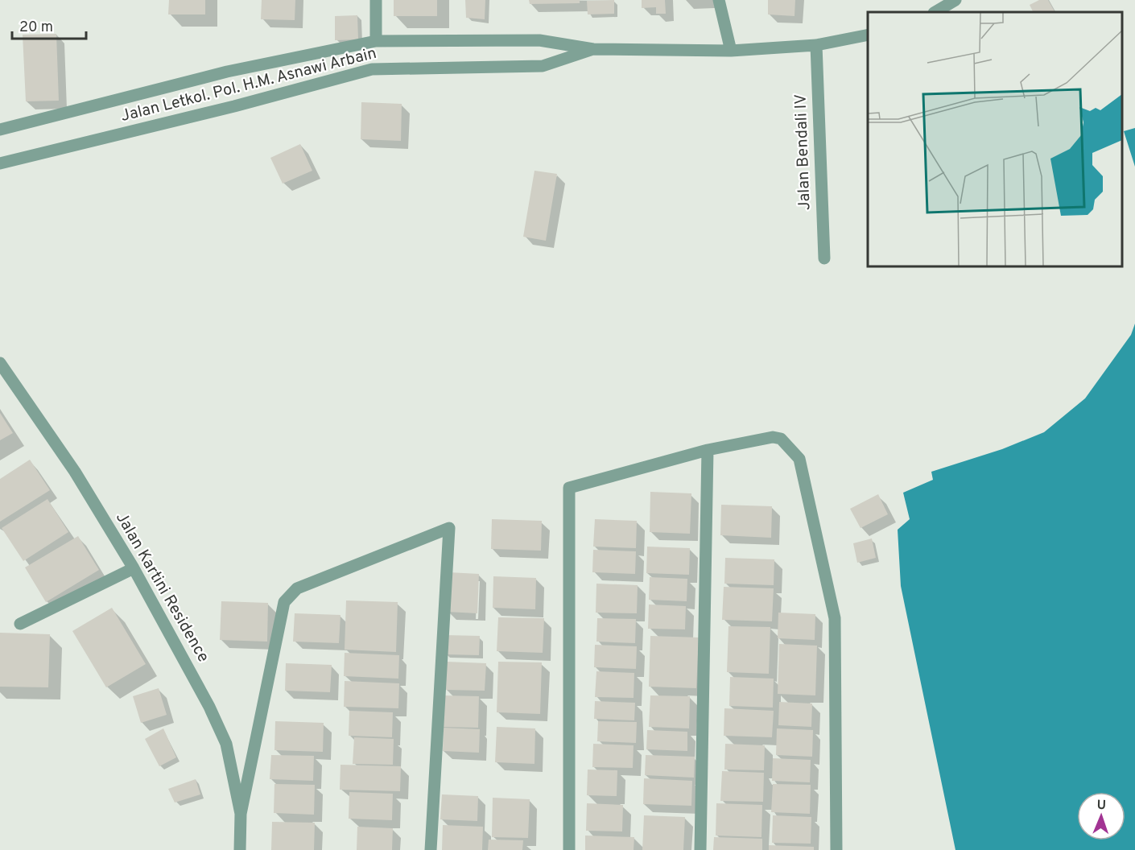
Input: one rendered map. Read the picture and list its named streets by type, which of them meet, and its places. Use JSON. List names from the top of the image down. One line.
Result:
{"streets":{"street":["Jalan Letkol. Pol. H.M. Asnawi Arbain","Jalan Bendali IV","Jalan Kartini Residence"]},"crossings":[["Jalan Letkol. Pol. H.M. Asnawi Arbain","Jalan Bendali IV"]],"scale_bar":"20 m","north":"top"}
